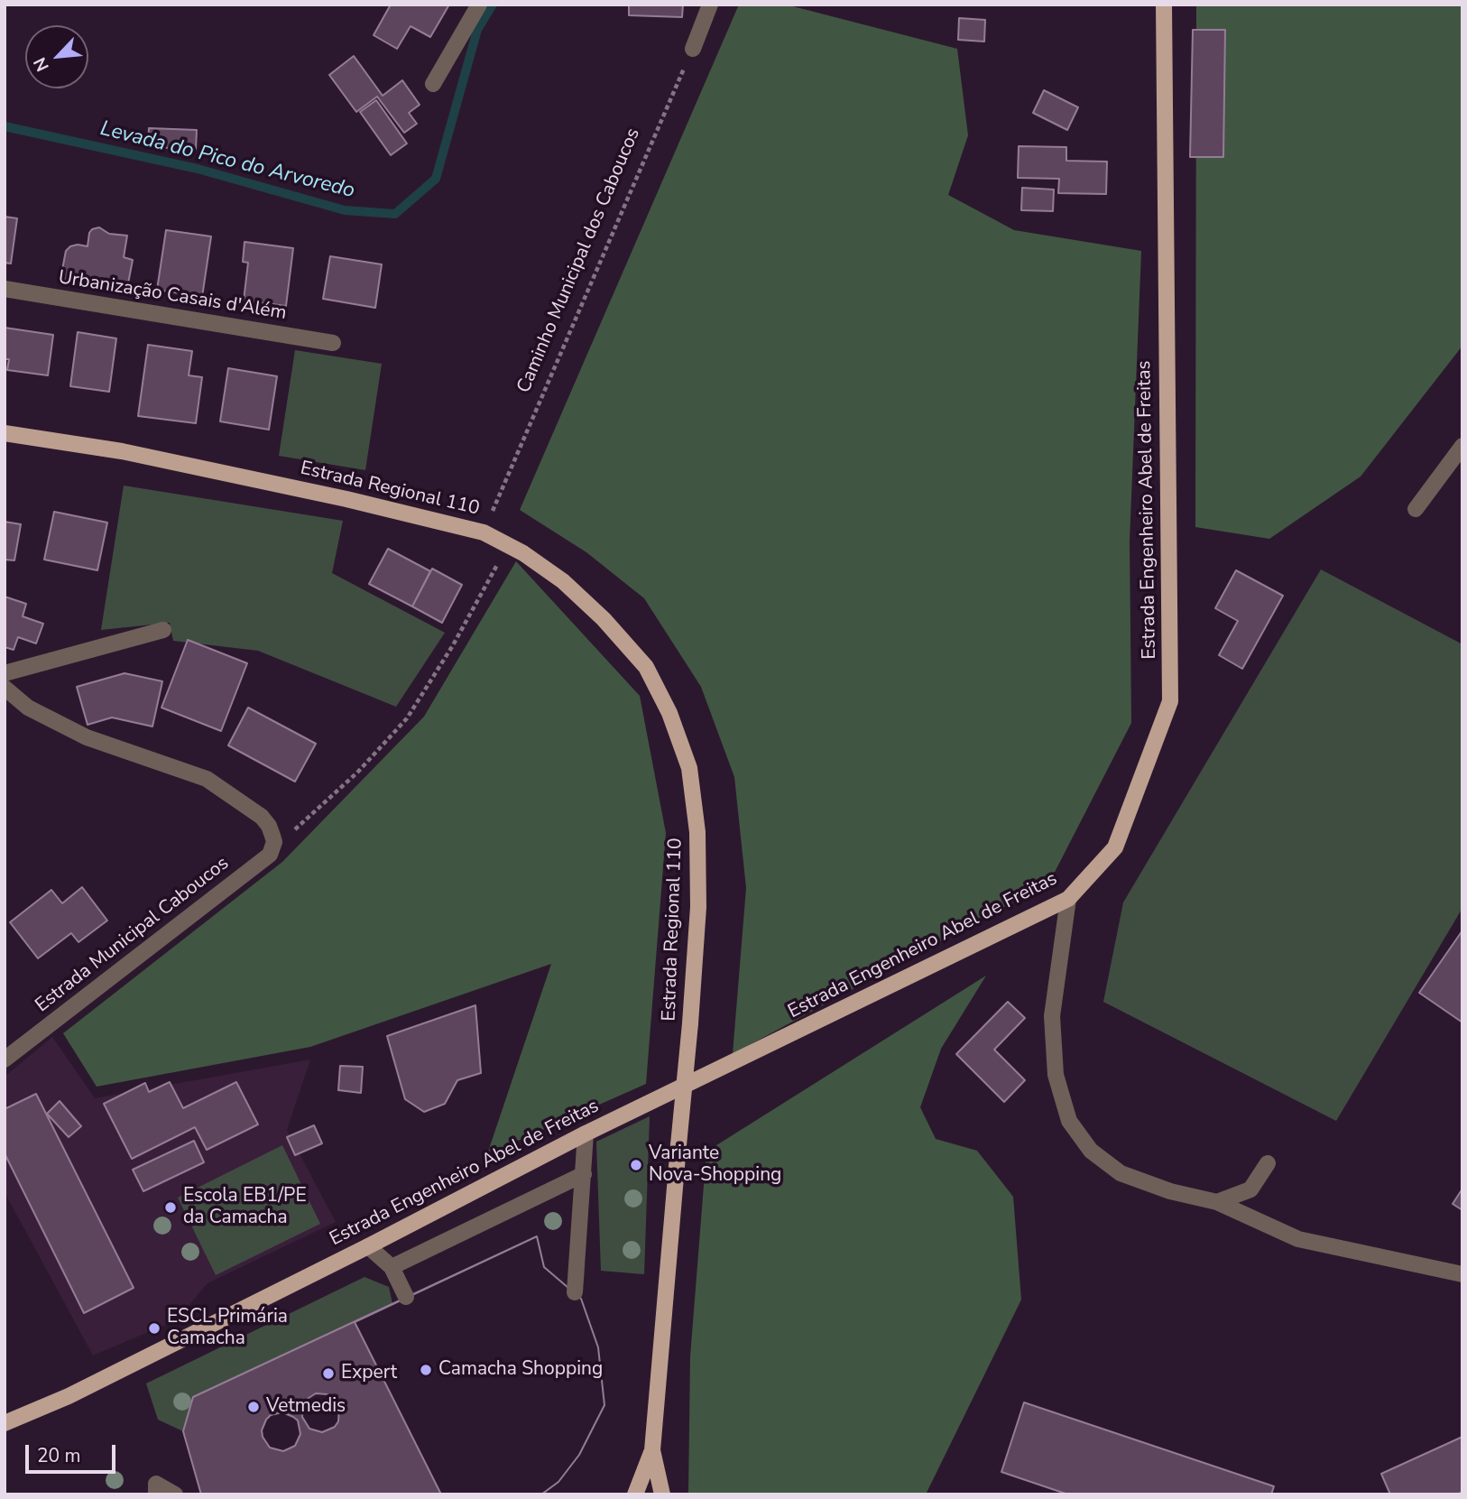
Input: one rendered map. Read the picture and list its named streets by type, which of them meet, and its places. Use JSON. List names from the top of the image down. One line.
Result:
{"streets":{"main road":["Estrada Regional 110","Estrada Engenheiro Abel de Freitas"],"street":["Urbanização Casais d'Além","Estrada Municipal Caboucos"],"path":["Caminho Municipal dos Caboucos"]},"crossings":[["Caminho Municipal dos Caboucos","Estrada Regional 110"]],"water":["Levada do Pico do Arvoredo"],"places":["Variante Nova-Shopping","Escola EB1/PE da Camacha","ESCL Primária Camacha","Camacha Shopping","Expert","Vetmedis"],"scale_bar":"20 m","north":"bottom left"}
